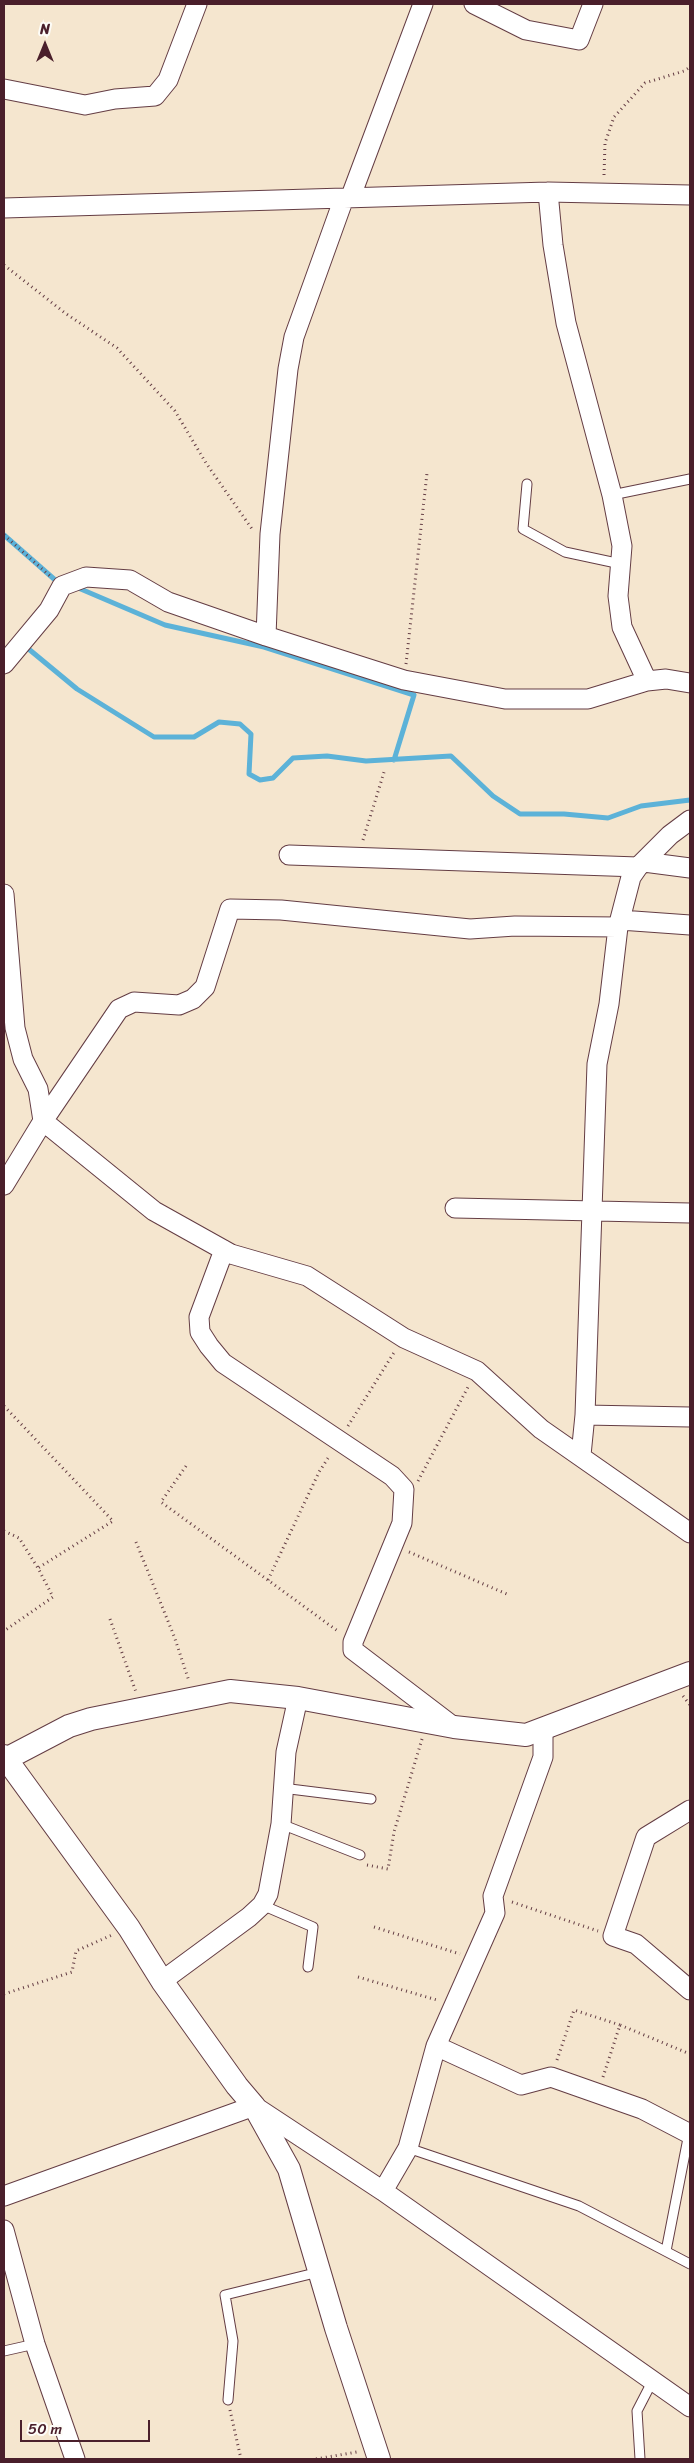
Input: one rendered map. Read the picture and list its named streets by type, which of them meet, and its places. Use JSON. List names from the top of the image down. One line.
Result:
{"scale_bar":"50 m","north":"top"}
